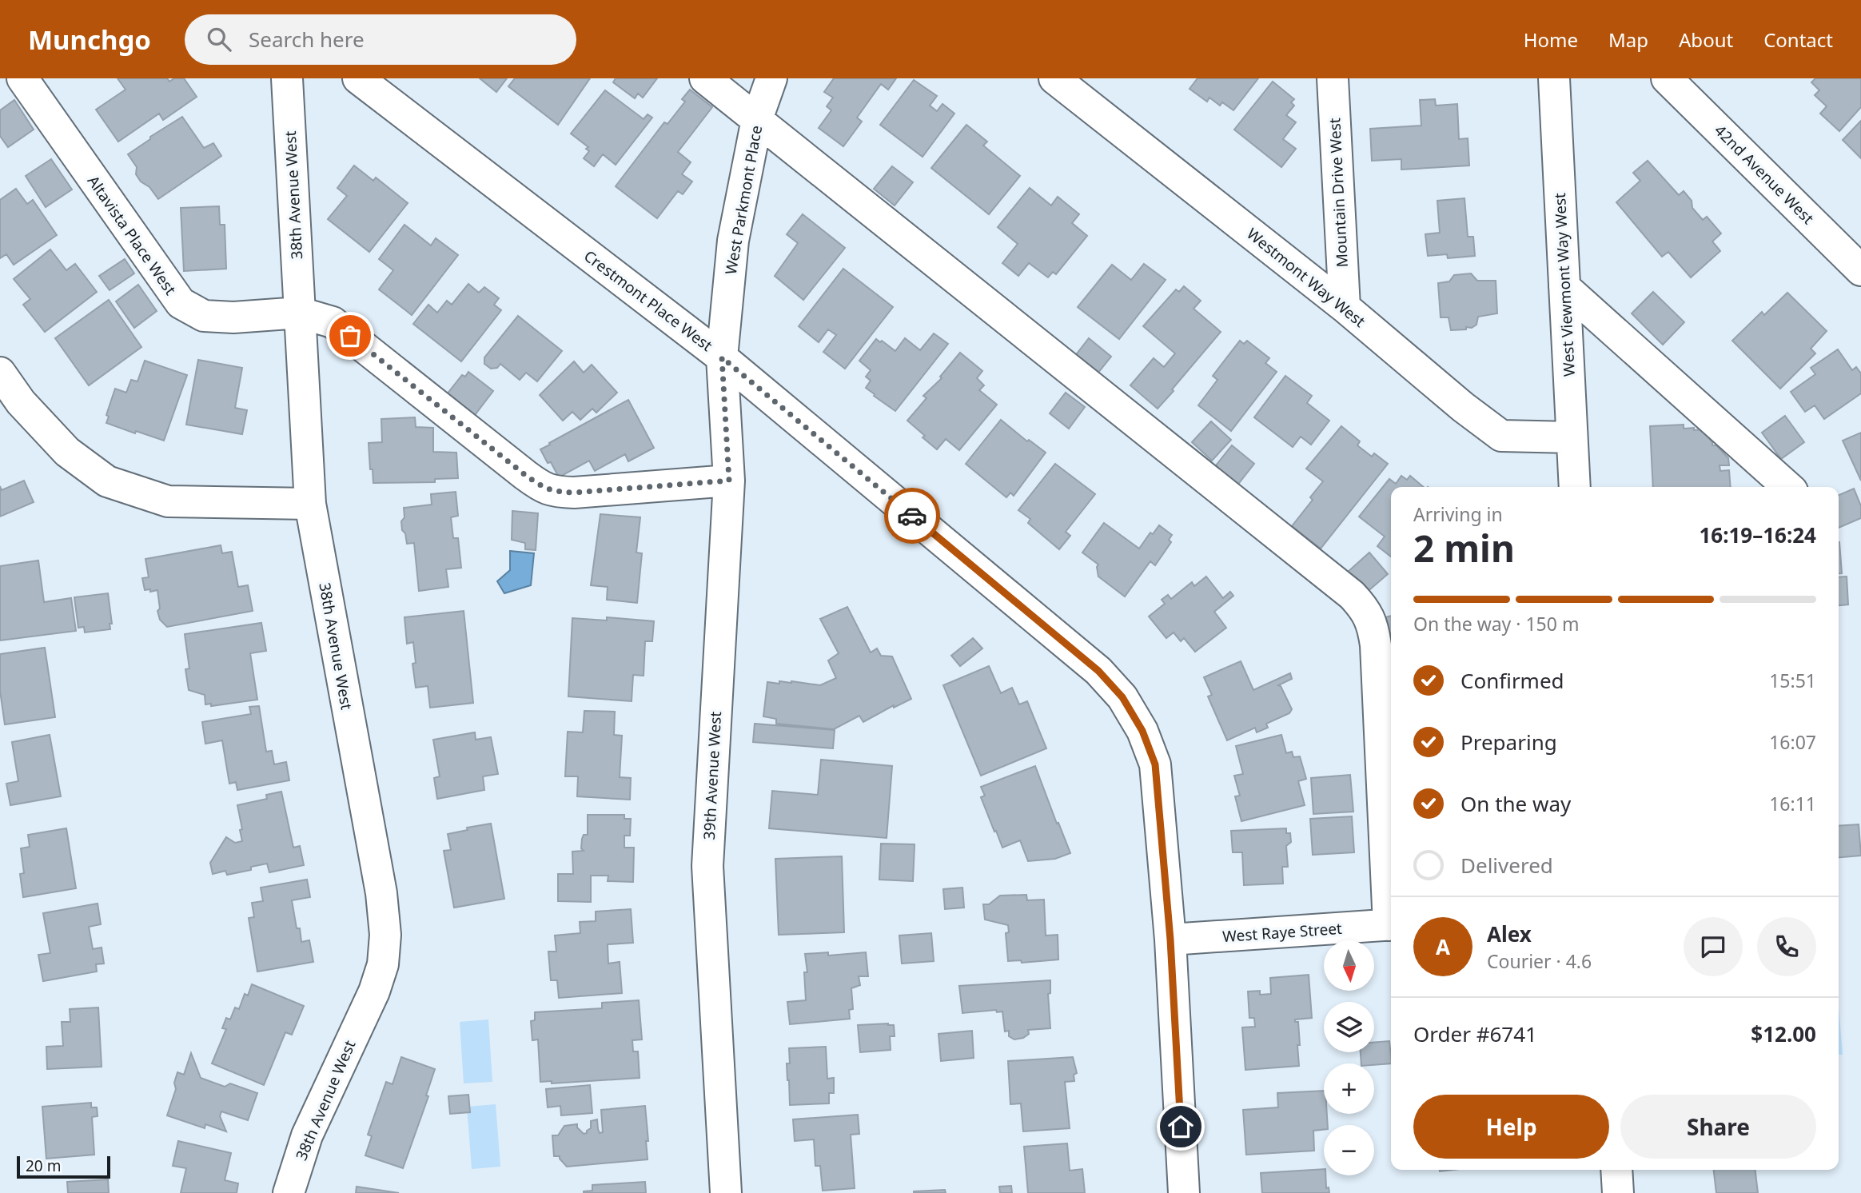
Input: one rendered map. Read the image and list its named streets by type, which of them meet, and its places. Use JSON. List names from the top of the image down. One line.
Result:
{"streets":{"street":["42nd Avenue West","Mountain Drive West","38th Avenue West","West Parkmont Place","Altavista Place West","Westmont Way West","West Viewmont Way West","Crestmont Place West","39th Avenue West","West Raye Street"]},"crossings":[["Mountain Drive West","Westmont Way West"],["38th Avenue West","Altavista Place West"],["West Parkmont Place","Crestmont Place West"],["West Parkmont Place","39th Avenue West"],["Altavista Place West","39th Avenue West"],["Westmont Way West","West Viewmont Way West"],["Crestmont Place West","39th Avenue West"],["Crestmont Place West","West Raye Street"]],"scale_bar":"20 m","north":"bottom","page":{"header":"Munchgo","search":"Search here","nav":["Home","Map","About","Contact"],"heading":["2 min","Arriving in","16:19–16:24"],"panel":["Alex","Courier · 4.6","Order #6741","$12.00"],"bar":"On the way · 150 m","list":[["Confirmed","15:51"],["Preparing","16:07"],["On the way","16:11"],"Delivered"],"round":"A","map_buttons":["+","−"],"buttons":["Help","Share"],"scale":"20 m"}}
